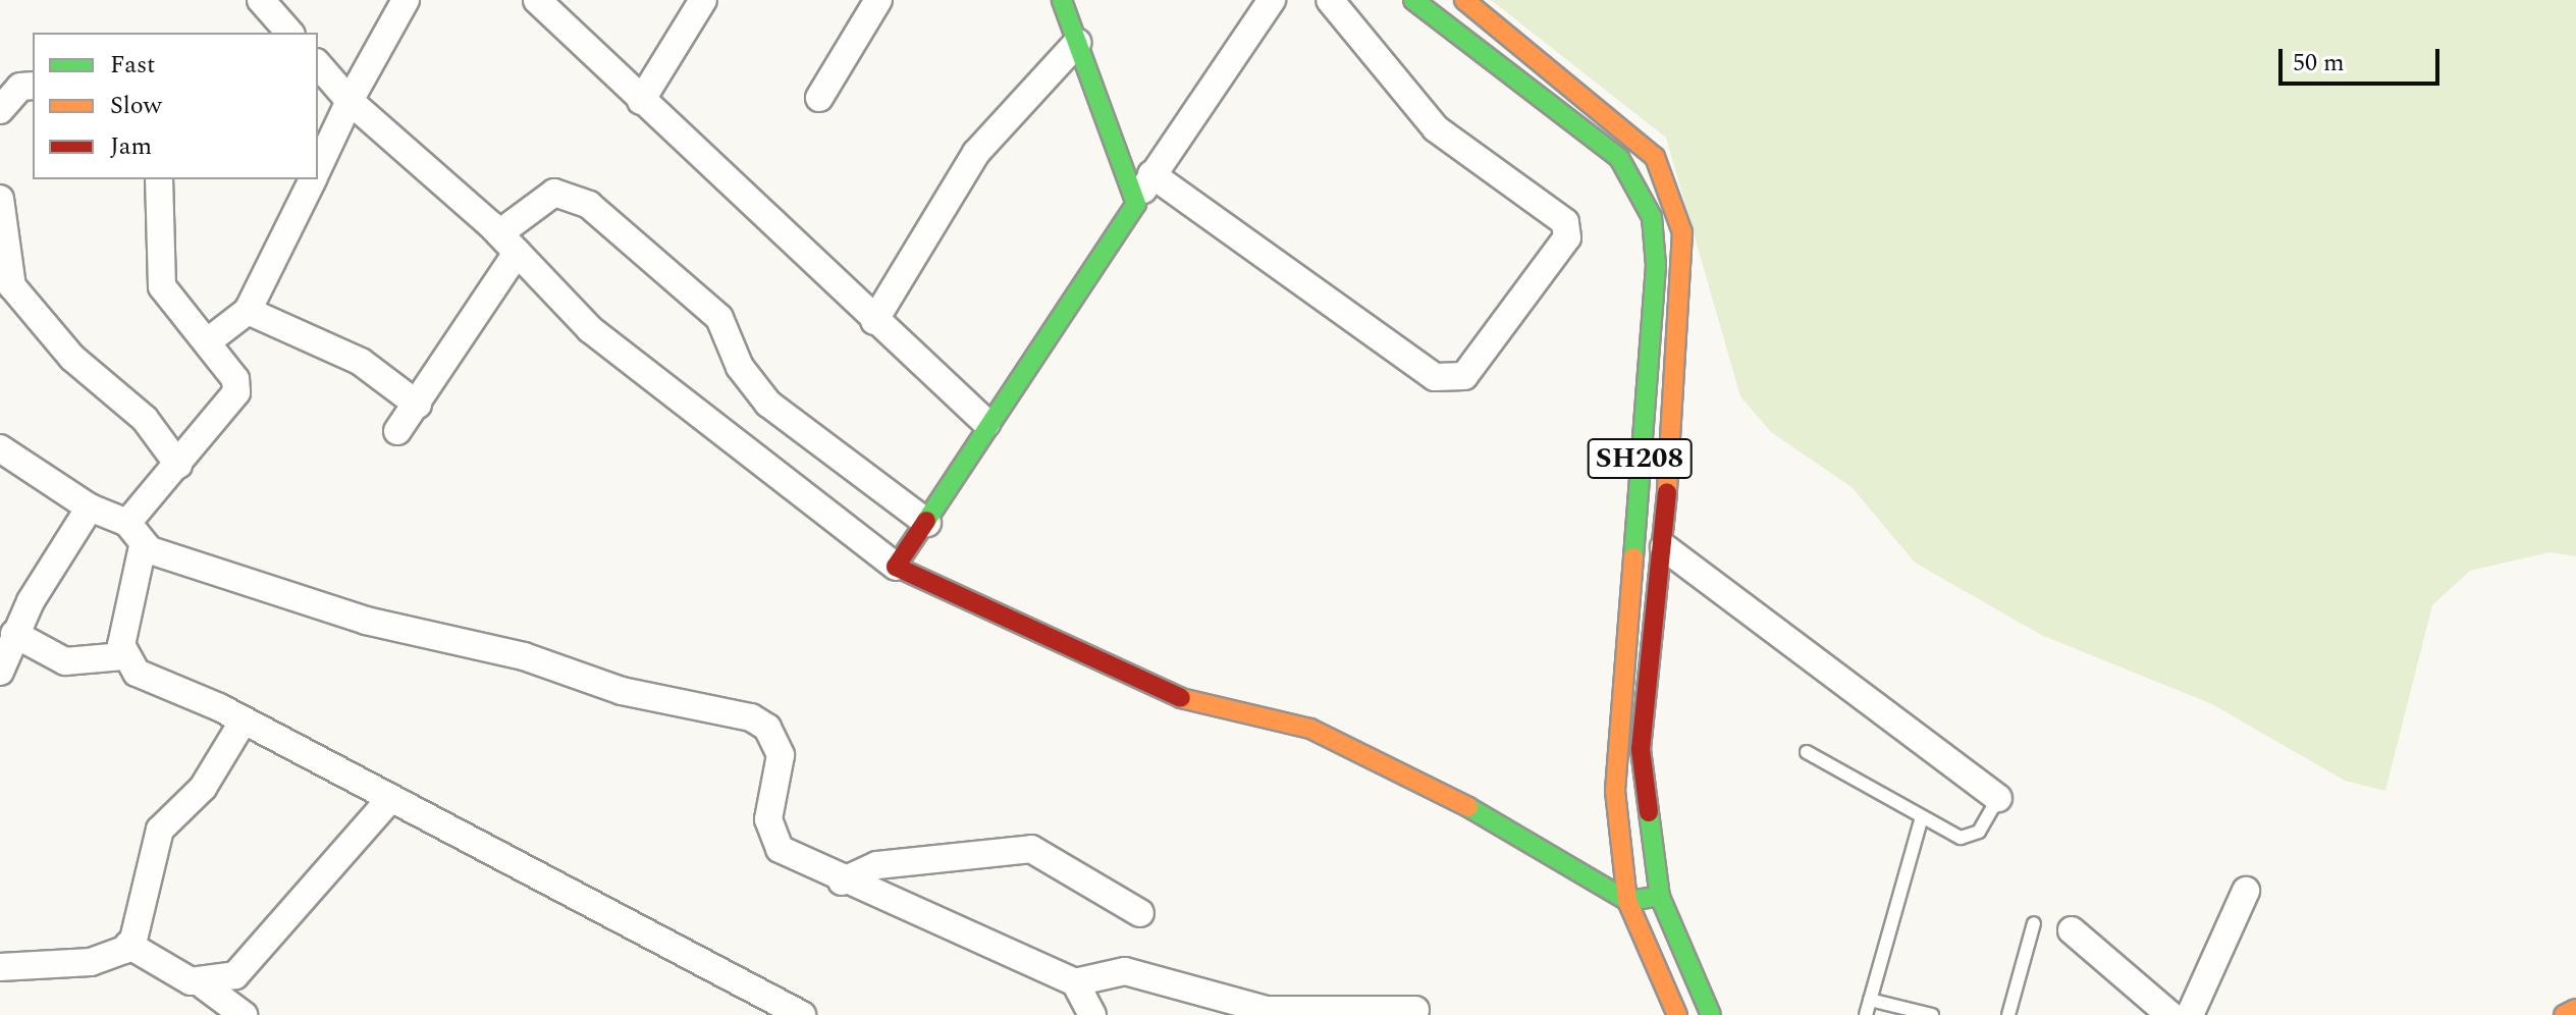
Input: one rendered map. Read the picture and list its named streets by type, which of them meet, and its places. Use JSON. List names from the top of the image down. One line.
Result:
{"streets":{"main road":["SH208"]},"legend":["Fast","Slow","Jam"],"scale_bar":"50 m"}
